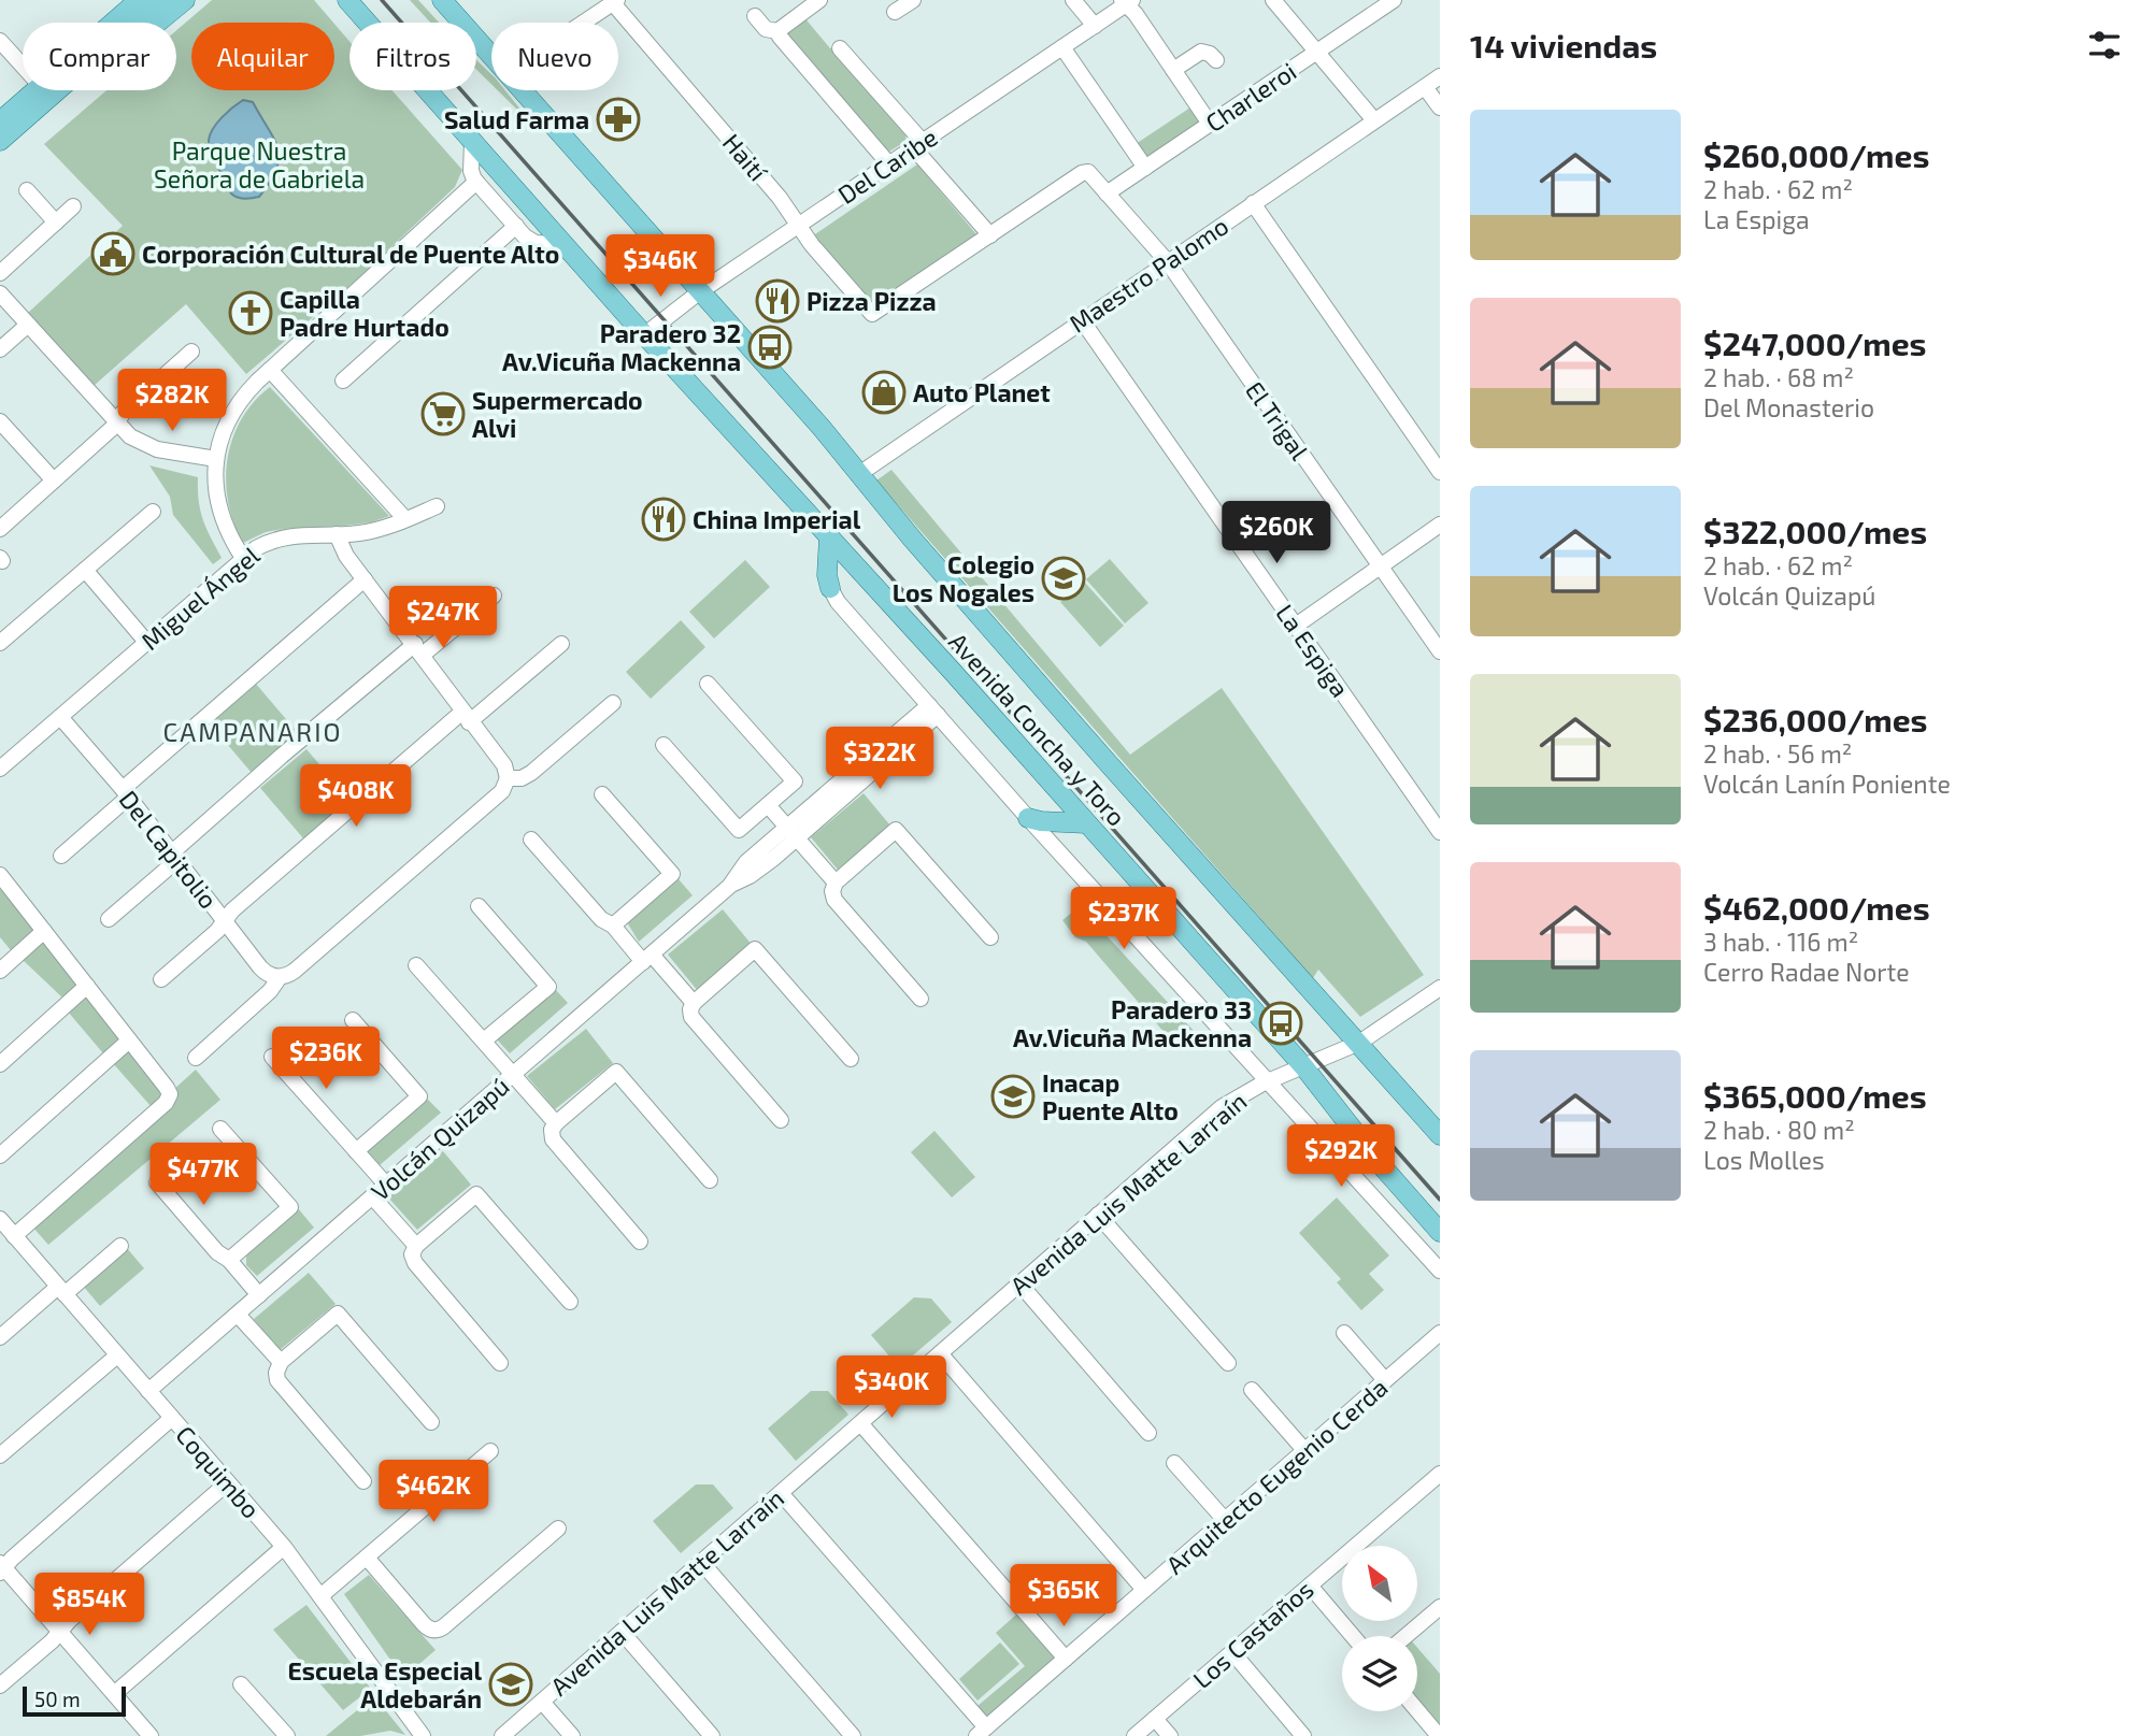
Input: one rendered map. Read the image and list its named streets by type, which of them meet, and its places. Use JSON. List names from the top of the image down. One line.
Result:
{"streets":{"main road":["Avenida Concha y Toro"],"street":["Charleroi","Haití","Del Caribe","Maestro Palomo","El Trigal","Miguel Ángel","La Espiga","Del Capitolio","Volcán Quizapú","Avenida Luis Matte Larraín","Coquimbo","Arquitecto Eugenio Cerda","Los Castaños"]},"crossings":[["Charleroi","El Trigal"],["Haití","Del Caribe"],["Haití","El Trigal"],["Del Caribe","Avenida Concha y Toro"],["Maestro Palomo","El Trigal"],["Maestro Palomo","La Espiga"],["Maestro Palomo","Avenida Concha y Toro"],["Miguel Ángel","Del Capitolio"],["Avenida Concha y Toro","Avenida Luis Matte Larraín"],["Volcán Quizapú","Coquimbo"]],"districts":["CAMPANARIO"],"parks":["Parque Nuestra Señora de Gabriela"],"places":{"pharmacy":["Salud Farma"],"public building":["Corporación Cultural de Puente Alto"],"restaurant":["Pizza Pizza","China Imperial"],"church":["Capilla Padre Hurtado"],"bus stop":["Paradero 32 Av.Vicuña Mackenna","Paradero 33 Av.Vicuña Mackenna"],"shop":["Auto Planet"],"supermarket":["Supermercado Alvi"],"school or university":["Colegio Los Nogales","Inacap Puente Alto","Escuela Especial Aldebarán"]},"scale_bar":"50 m","north":"top left","page":{"heading":"14 viviendas","chip":["Comprar","Alquilar","Filtros","Nuevo"],"list":[{"name":"$260,000/mes","note":"2 hab. · 62 m² · La Espiga"},{"name":"$247,000/mes","note":"2 hab. · 68 m² · Del Monasterio"},{"name":"$322,000/mes","note":"2 hab. · 62 m² · Volcán Quizapú"},{"name":"$236,000/mes","note":"2 hab. · 56 m² · Volcán Lanín Poniente"},{"name":"$462,000/mes","note":"3 hab. · 116 m² · Cerro Radae Norte"},{"name":"$365,000/mes","note":"2 hab. · 80 m² · Los Molles"}],"price":["$346K","$282K","$260K","$247K","$322K","$408K","$237K","$236K","$292K","$477K","$340K","$462K","$365K","$854K"],"scale":"50 m"}}
